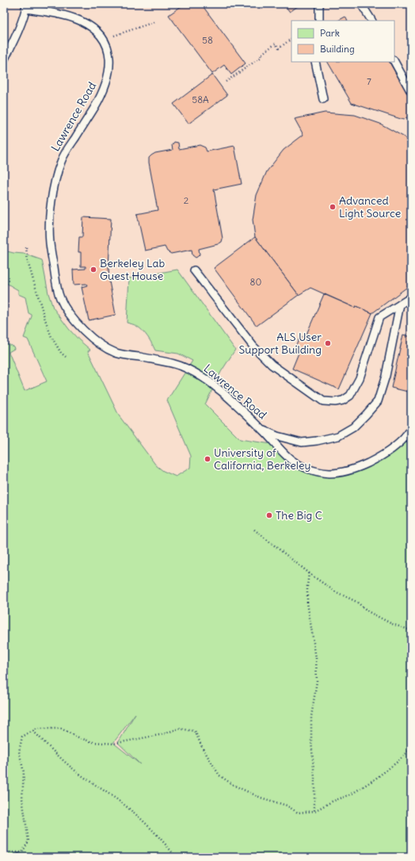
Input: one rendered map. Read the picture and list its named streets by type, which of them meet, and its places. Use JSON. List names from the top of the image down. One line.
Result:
{"streets":{"lane":["Lawrence Road"]},"places":["Advanced Light Source","Berkeley Lab Guest House","ALS User Support Building","University of California, Berkeley","The Big C"],"house_numbers":["58","7","58A","2","80"],"legend":["Park","Building"]}
